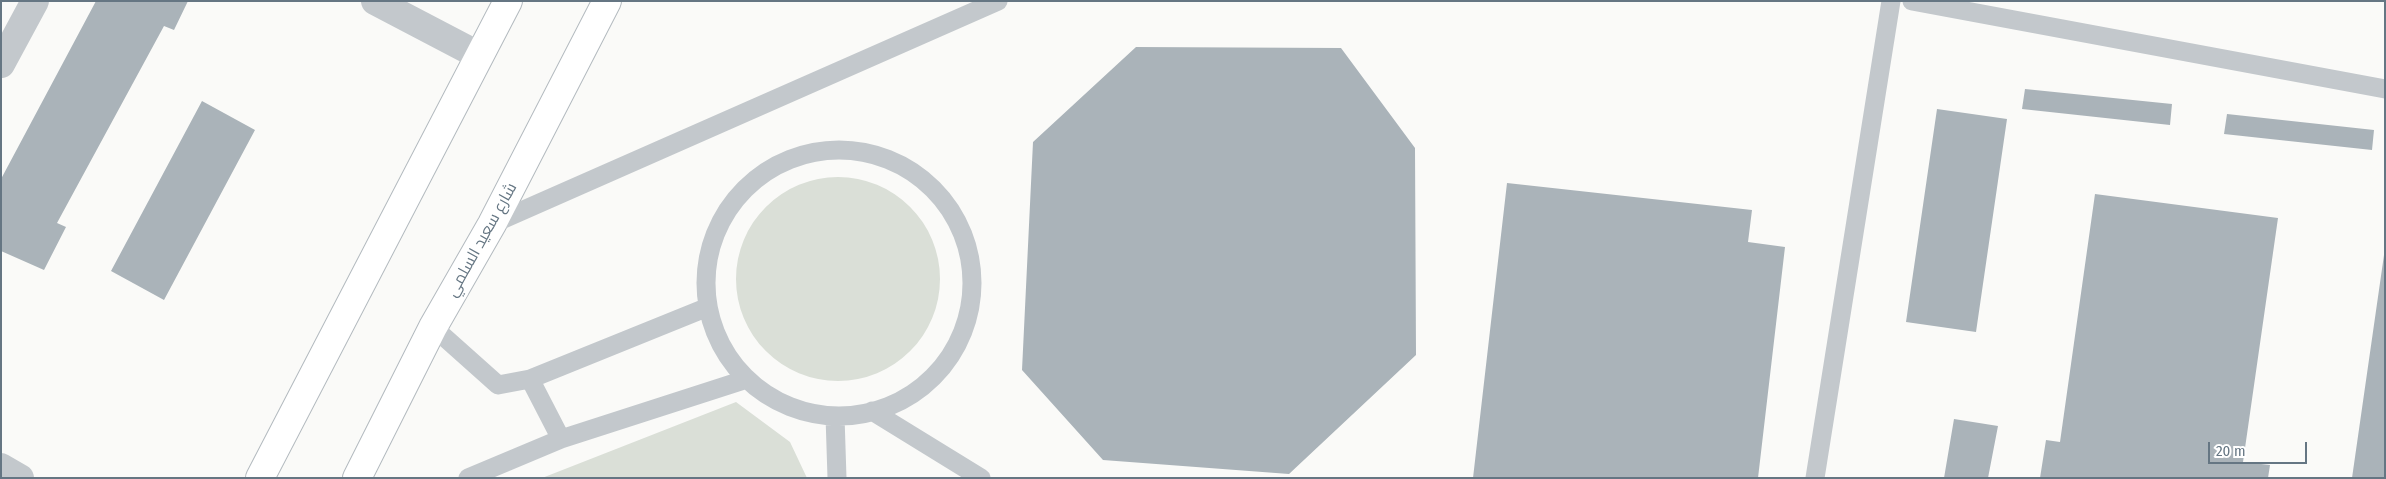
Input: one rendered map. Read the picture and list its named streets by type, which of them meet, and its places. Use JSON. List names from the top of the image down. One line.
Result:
{"streets":{"street":["شارع سعيد السلمي"]},"scale_bar":"20 m"}
